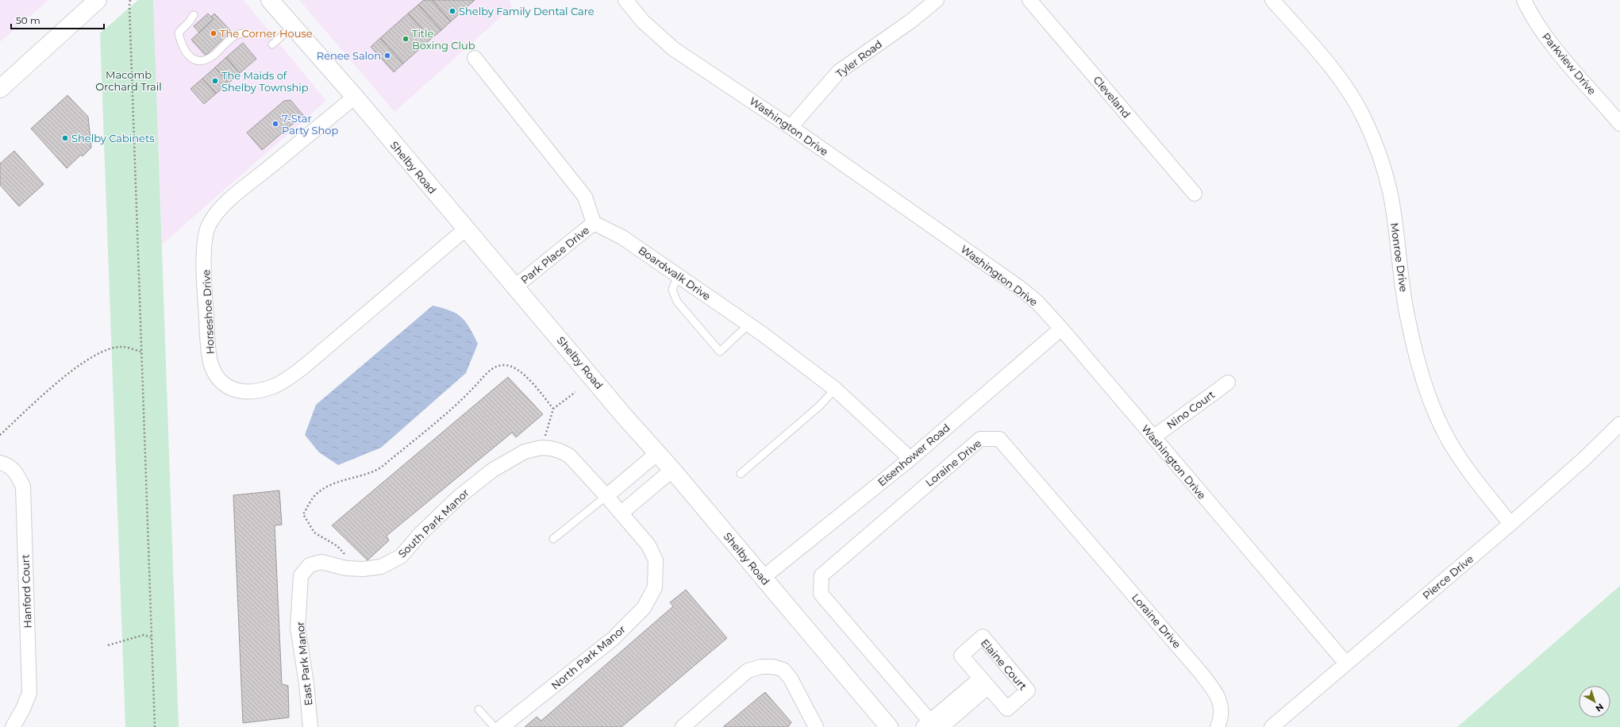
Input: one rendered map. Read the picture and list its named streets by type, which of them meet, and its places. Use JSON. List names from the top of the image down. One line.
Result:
{"streets":{"street":["Tyler Road","Parkview Drive","Cleveland","Washington Drive","Shelby Road","Park Place Drive","Monroe Drive","Boardwalk Drive","Horseshoe Drive","Nino Court","Eisenhower Road","Loraine Drive","South Park Manor","Pierce Drive","Hanford Court","North Park Manor","East Park Manor","Elaine Court"]},"crossings":[["Tyler Road","Washington Drive"],["Washington Drive","Nino Court"],["Washington Drive","Eisenhower Road"],["Washington Drive","Pierce Drive"],["Shelby Road","Park Place Drive"],["Shelby Road","Horseshoe Drive"],["Shelby Road","Eisenhower Road"],["Park Place Drive","Boardwalk Drive"],["Monroe Drive","Pierce Drive"],["Boardwalk Drive","Eisenhower Road"],["South Park Manor","North Park Manor"],["South Park Manor","East Park Manor"]],"parks":["Macomb Orchard Trail"],"places":["Shelby Family Dental Care","The Corner House","Title Boxing Club","Renee Salon","The Maids of Shelby Township","7-Star Party Shop","Shelby Cabinets"],"scale_bar":"50 m","north":"bottom right"}
